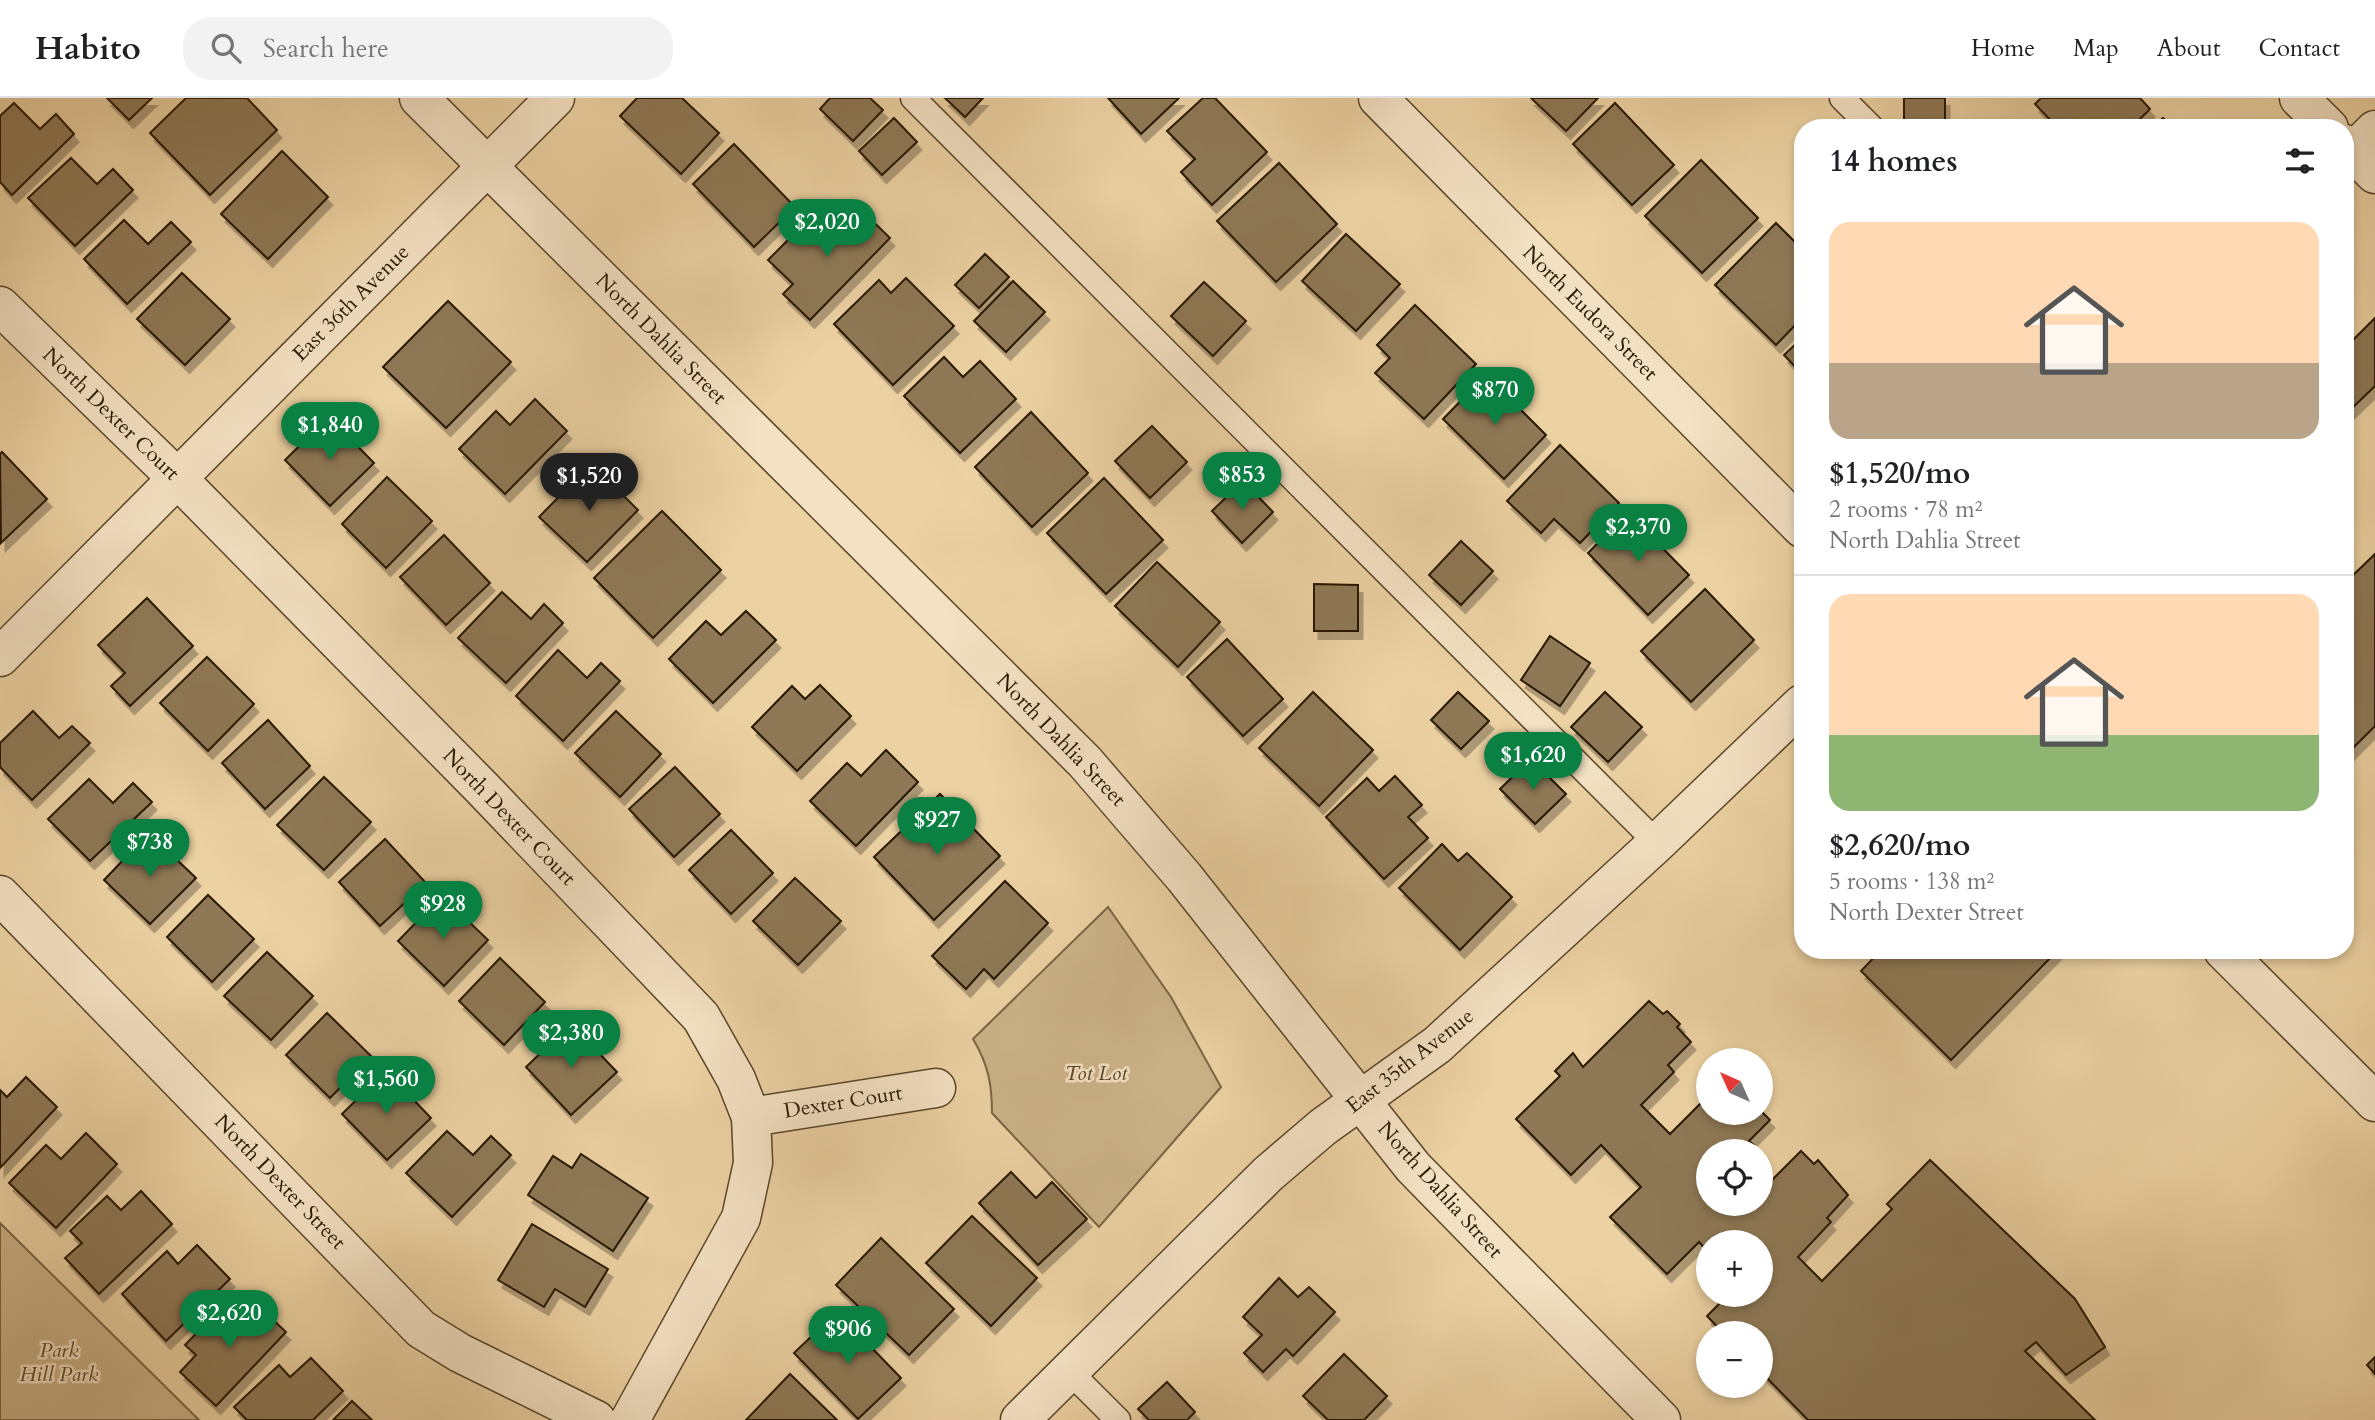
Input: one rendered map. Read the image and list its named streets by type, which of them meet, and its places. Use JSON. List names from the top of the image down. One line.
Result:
{"streets":{"street":["East 36th Avenue","North Eudora Street","North Dahlia Street","North Dexter Court","East 35th Avenue","Dexter Court","North Dexter Street"]},"crossings":[["East 36th Avenue","North Dahlia Street"],["East 36th Avenue","North Dexter Court"],["North Dahlia Street","East 35th Avenue"],["North Dexter Court","Dexter Court"]],"parks":["Tot Lot","Park Hill Park"],"north":"top left","page":{"header":"Habito","search":"Search here","nav":["Home","Map","About","Contact"],"heading":"14 homes","price":["$2,020","$870","$1,840","$853","$1,520","$2,370","$1,620","$927","$738","$928","$2,380","$1,560","$2,620","$906"],"list":[{"name":"$1,520/mo","note":"2 rooms · 78 m² · North Dahlia Street"},{"name":"$2,620/mo","note":"5 rooms · 138 m² · North Dexter Street"}],"map_buttons":["+","−"]}}
